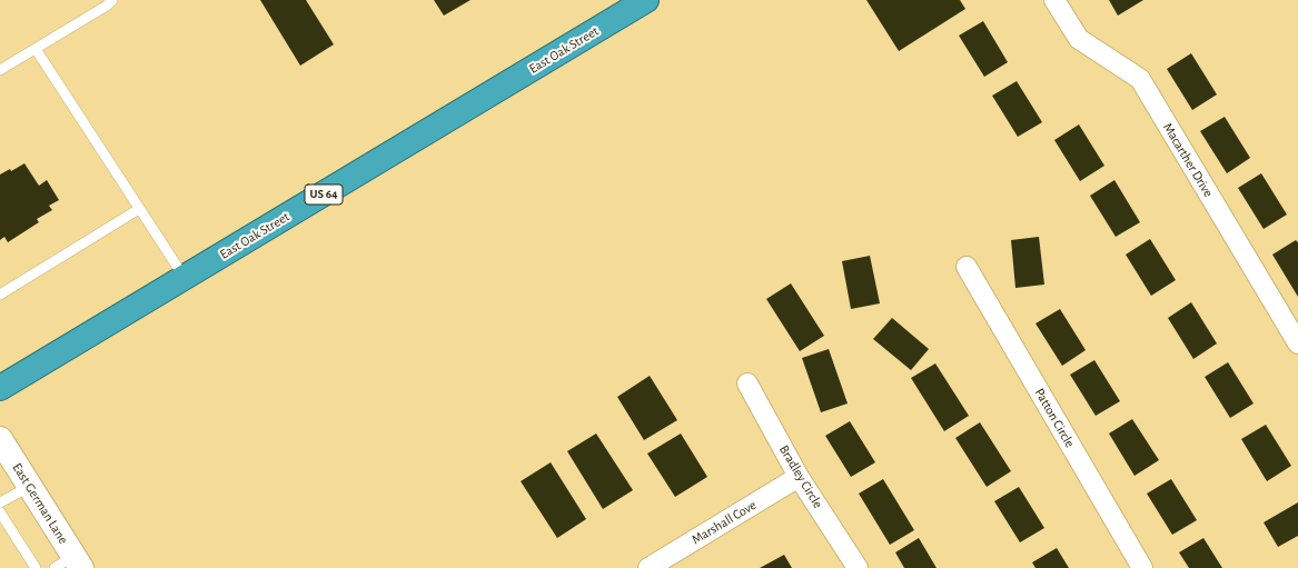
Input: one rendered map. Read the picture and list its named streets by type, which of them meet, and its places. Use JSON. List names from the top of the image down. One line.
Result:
{"streets":{"highway":["East Oak Street","US 64"],"street":["Macarther Drive","Patton Circle","Bradley Circle","East German Lane","Marshall Cove"]},"crossings":[["Bradley Circle","Marshall Cove"]]}
